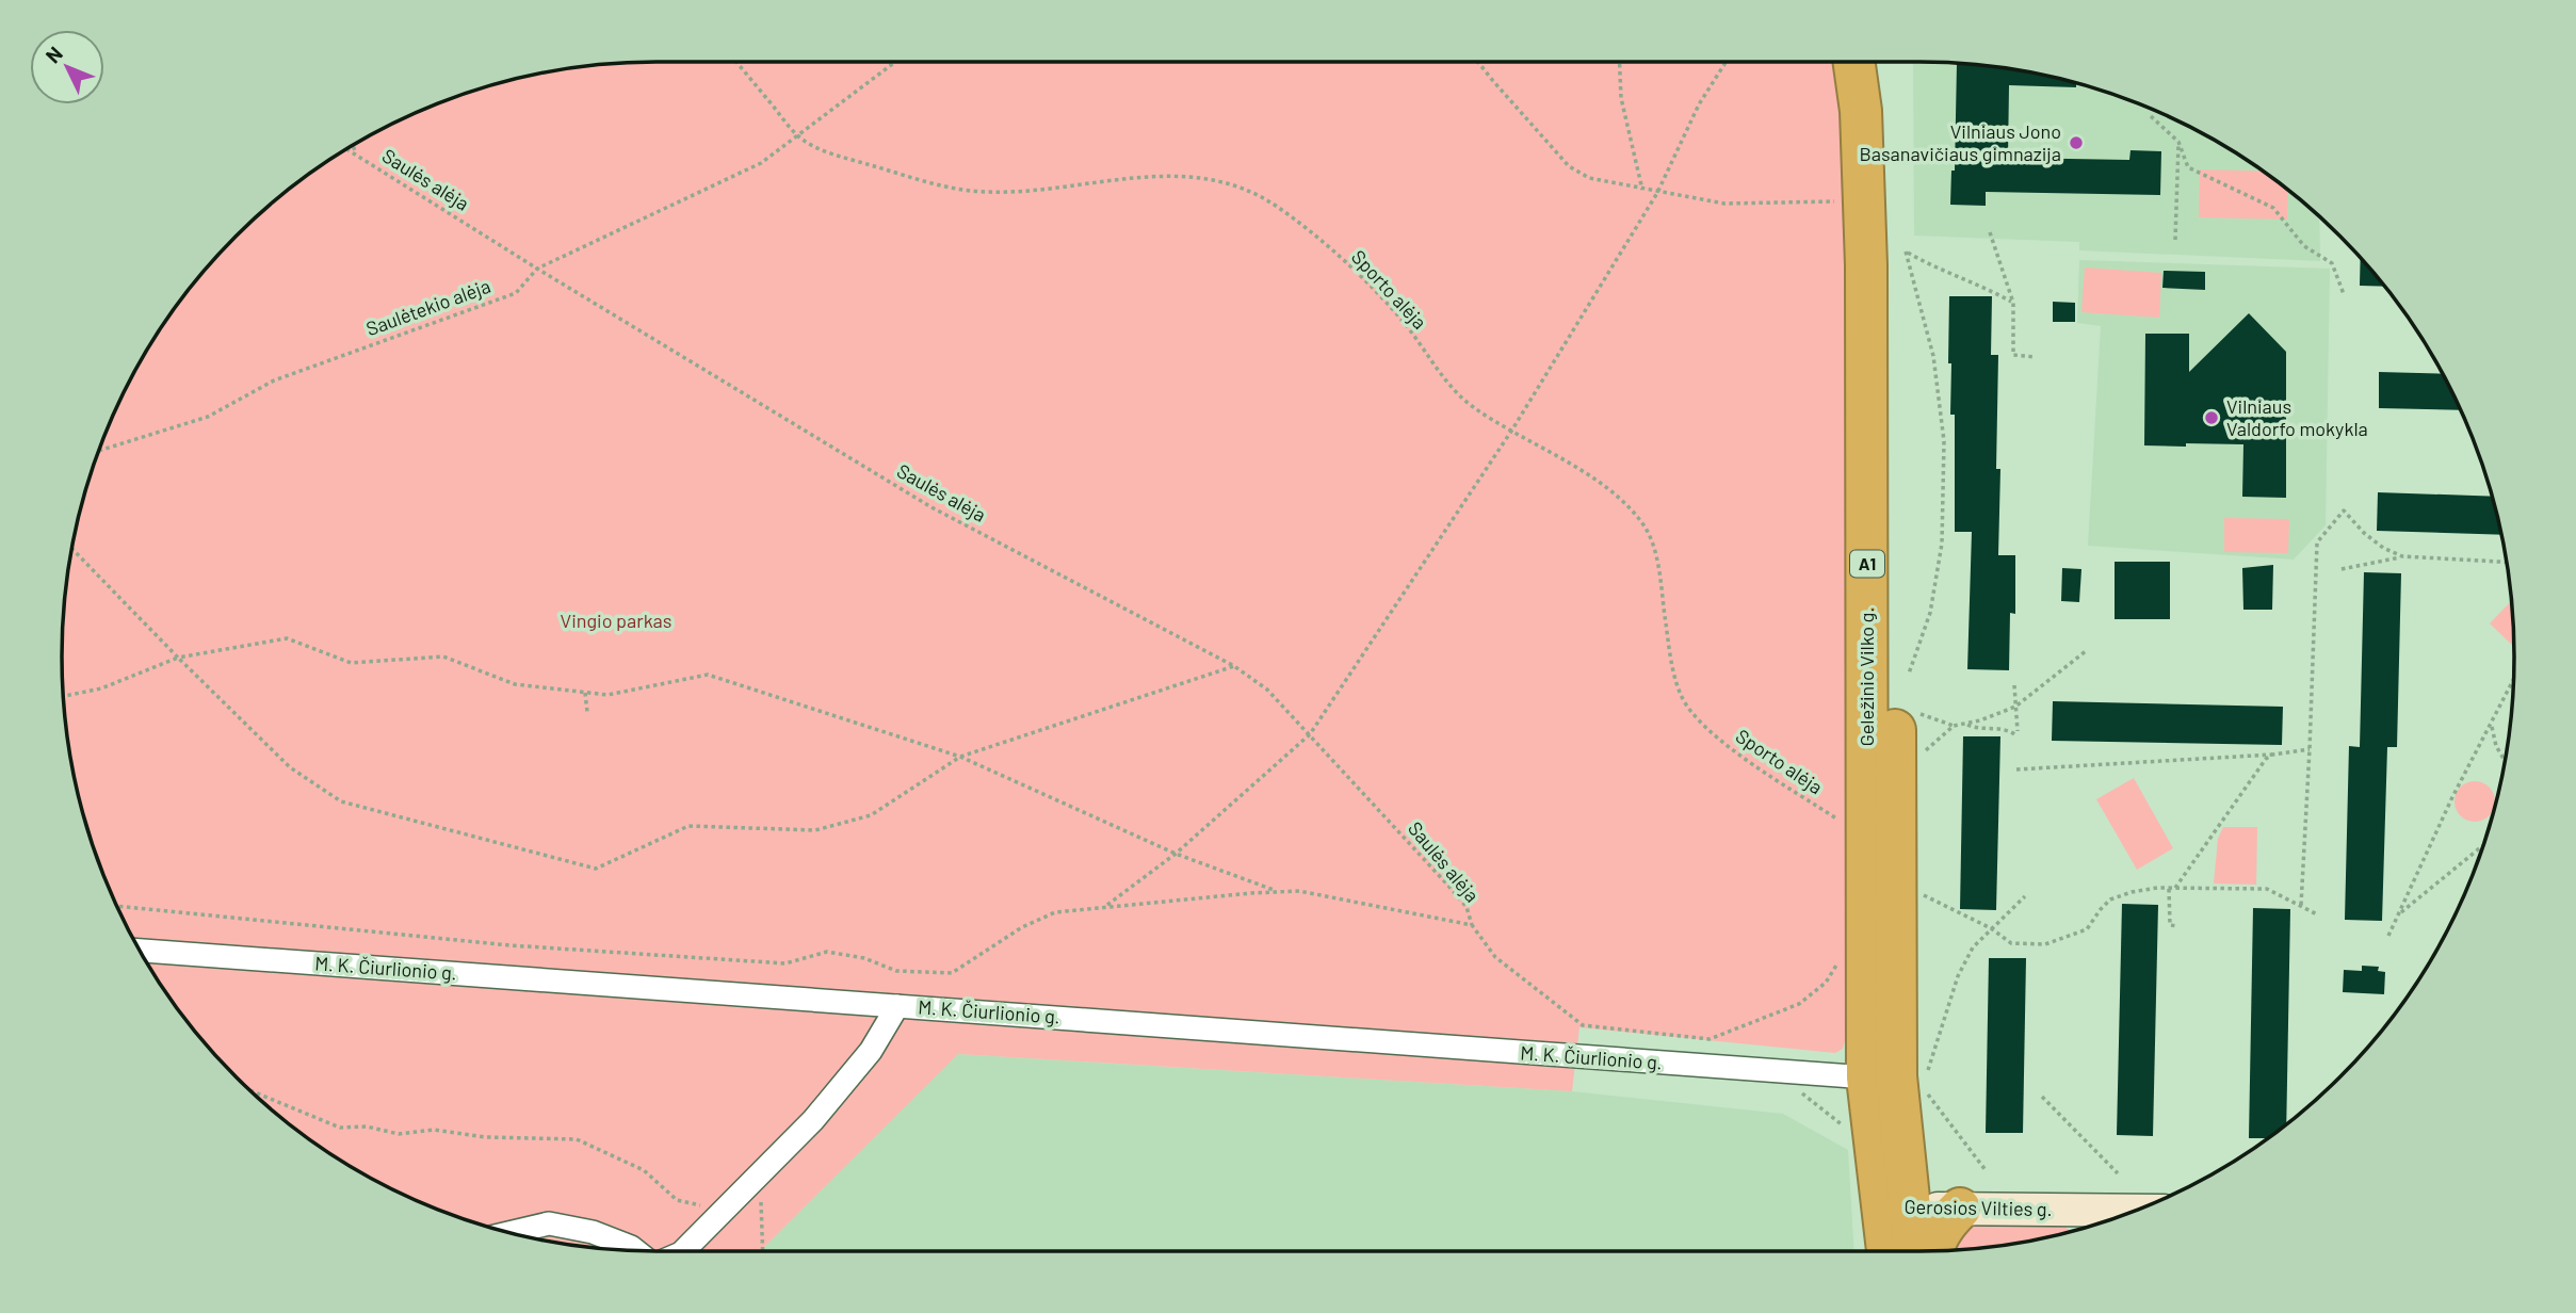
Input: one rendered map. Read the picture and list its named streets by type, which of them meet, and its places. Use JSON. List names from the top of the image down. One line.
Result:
{"streets":{"highway":["A1","Geležinio Vilko g."],"main road":["Gerosios Vilties g."],"street":["M. K. Čiurlionio g."],"path":["Saulės alėja","Sporto alėja","Saulėtekio alėja"]},"crossings":[["Saulės alėja","Saulėtekio alėja"],["Sporto alėja","Saulėtekio alėja"],["Geležinio Vilko g.","M. K. Čiurlionio g."],["Geležinio Vilko g.","Gerosios Vilties g."]],"parks":["Vingio parkas"],"places":["Vilniaus Jono Basanavičiaus gimnazija","Vilniaus Valdorfo mokykla"],"north":"top left"}
